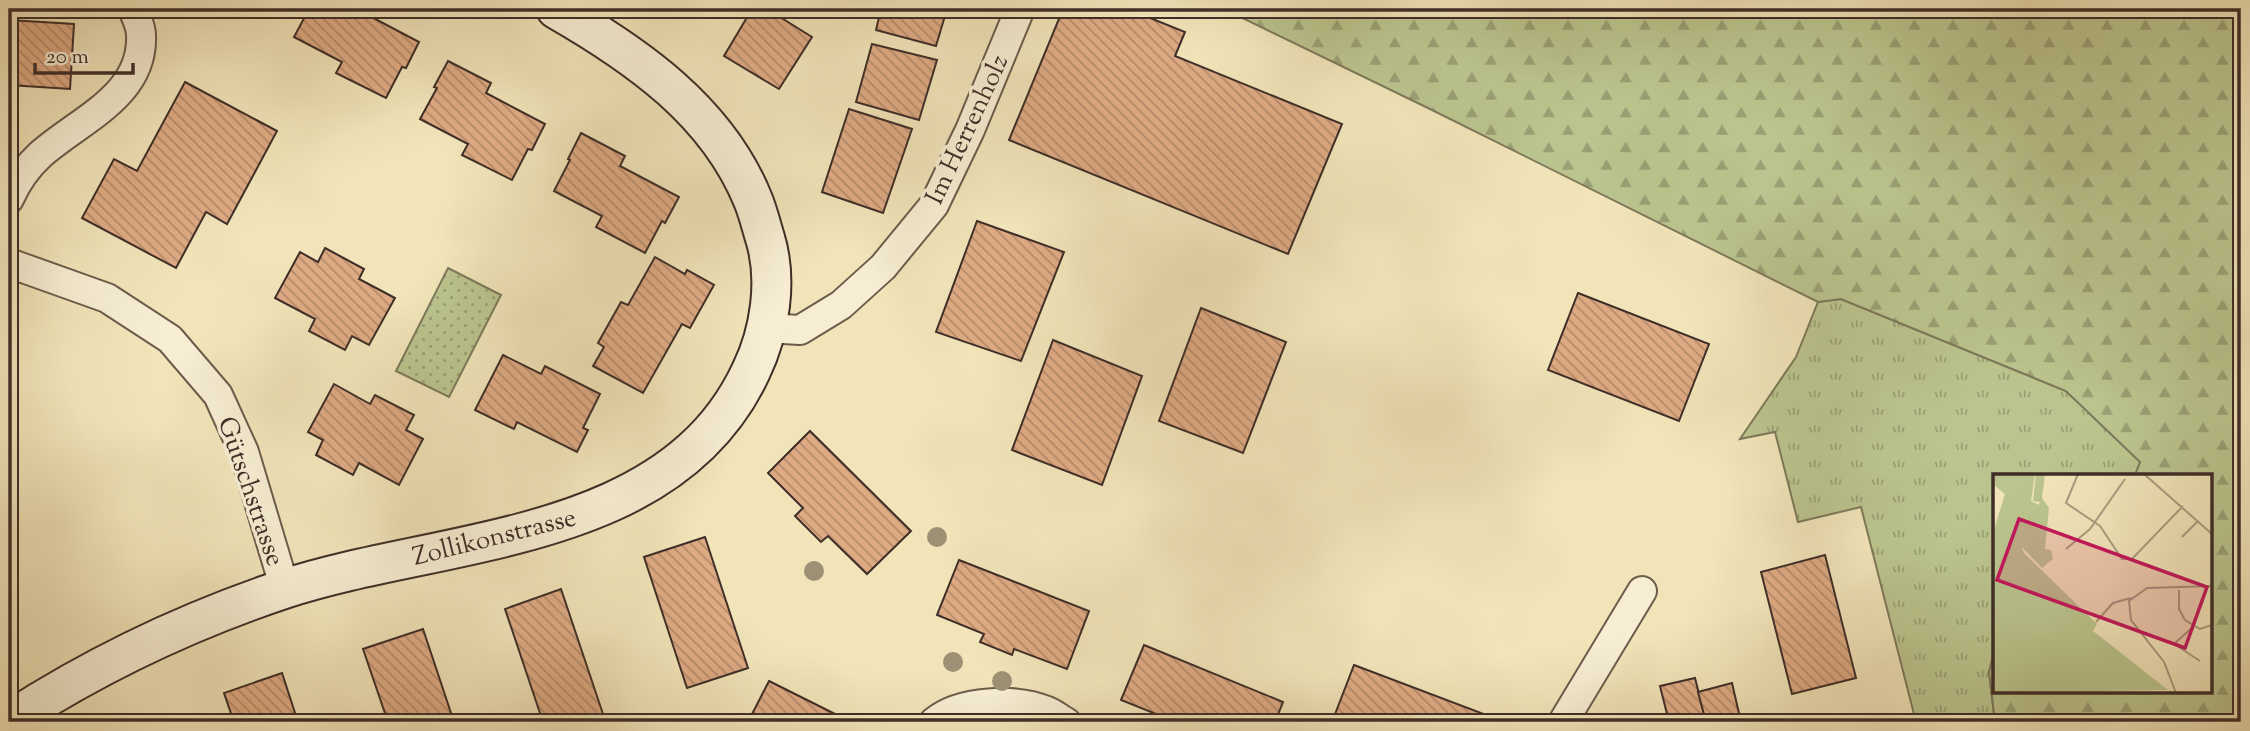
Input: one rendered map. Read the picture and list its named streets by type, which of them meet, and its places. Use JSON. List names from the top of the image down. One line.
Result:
{"streets":{"main road":["Zollikonstrasse"],"street":["Im Herrenholz","Gütschstrasse"]},"crossings":[["Im Herrenholz","Zollikonstrasse"],["Gütschstrasse","Zollikonstrasse"]],"scale_bar":"20 m"}
